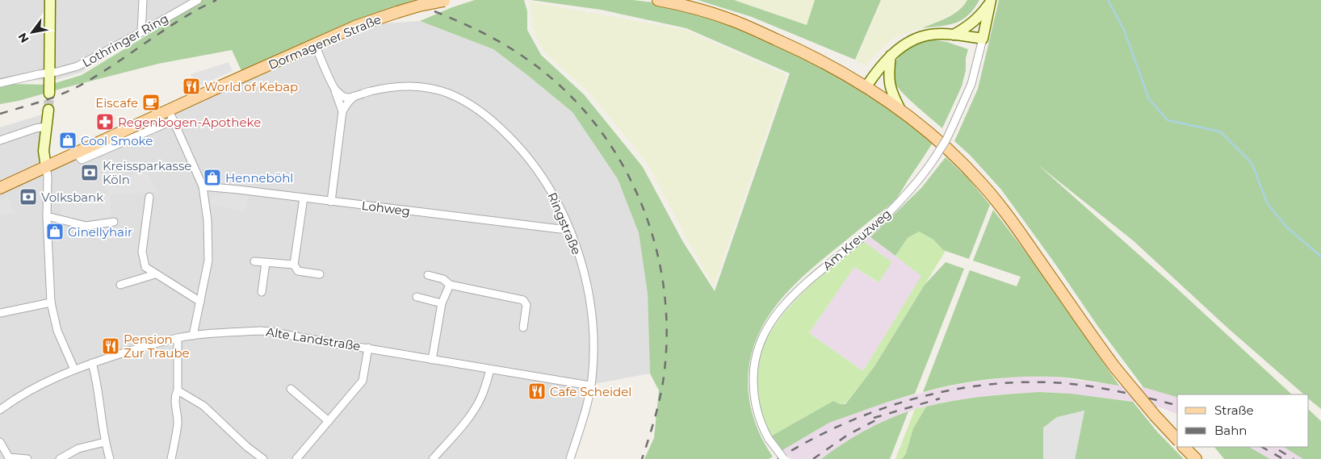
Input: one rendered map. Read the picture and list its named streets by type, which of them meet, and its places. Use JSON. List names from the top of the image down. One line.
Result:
{"streets":{"main road":["Dormagener Straße"],"street":["Lothringer Ring","Lohweg","Ringstraße","Am Kreuzweg","Alte Landstraße"]},"crossings":[["Lohweg","Ringstraße"],["Ringstraße","Alte Landstraße"]],"places":{"restaurant":["World of Kebap","Pension Zur Traube","Cafe Scheidel"],"cafe":["Eiscafe"],"pharmacy":["Regenbogen-Apotheke"],"shop":["Cool Smoke","Henneböhl","Ginellyhair"],"bank":["Kreissparkasse Köln","Volksbank"]},"legend":["Straße","Bahn"],"north":"bottom left"}
